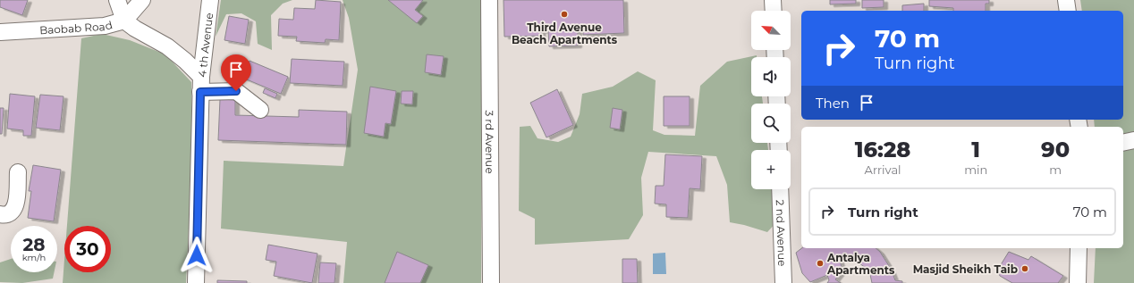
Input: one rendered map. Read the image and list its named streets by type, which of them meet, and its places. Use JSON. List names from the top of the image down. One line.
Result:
{"streets":{"street":["Baobab Road","4 th Avenue","3 rd Avenue","2 nd Avenue"]},"places":["Third Avenue Beach Apartments","Antalya Apartments","Masjid Sheikh Taib"],"north":"top left","page":{"map_buttons":"+","turn":["70 m","Turn right"],"then":"Then","eta":["16:28","Arrival","1","min","90","m"],"list":[{"name":"Turn right","value":"70 m"}],"speed":"28 km/h","limit":"30"}}
